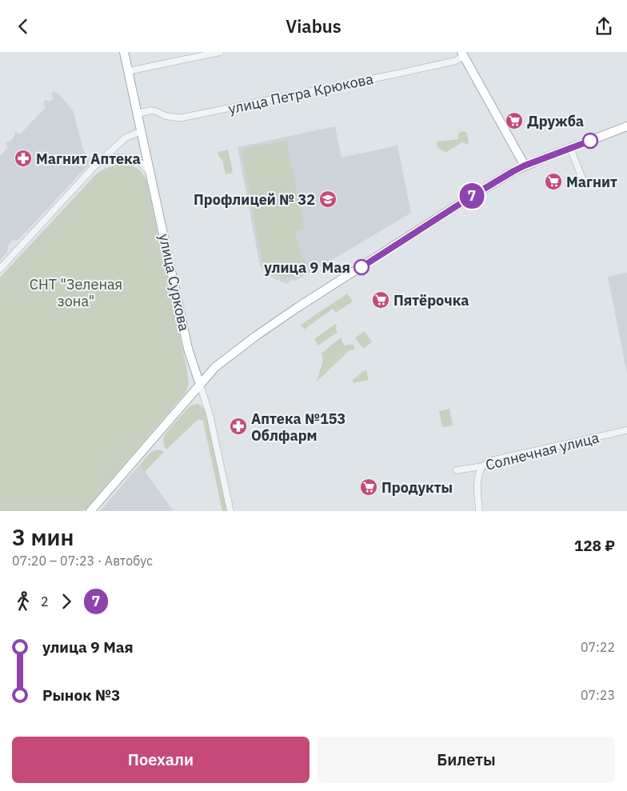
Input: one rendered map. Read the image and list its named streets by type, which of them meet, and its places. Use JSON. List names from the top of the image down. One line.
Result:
{"streets":{"main road":["улица Суркова"],"street":["улица Петра Крюкова","Солнечная улица"]},"crossings":[["улица Петра Крюкова","улица Суркова"]],"parks":["СНТ \"Зеленая зона\""],"places":{"supermarket":["Дружба","Магнит","Пятёрочка","Продукты"],"pharmacy":["Магнит Аптека","Аптека №153 Облфарм"],"school or university":["Профлицей № 32"],"other":["улица 9 Мая"]},"lines":["bus line 7"],"page":{"header":"Viabus","on_map":"7","heading":["3 мин","07:20 – 07:23 · Автобус","128 ₽"],"legs":["2","7"],"list":[{"name":"улица 9 Мая","value":"07:22"},{"name":"Рынок №3","value":"07:23"}],"buttons":["Поехали","Билеты"]}}
